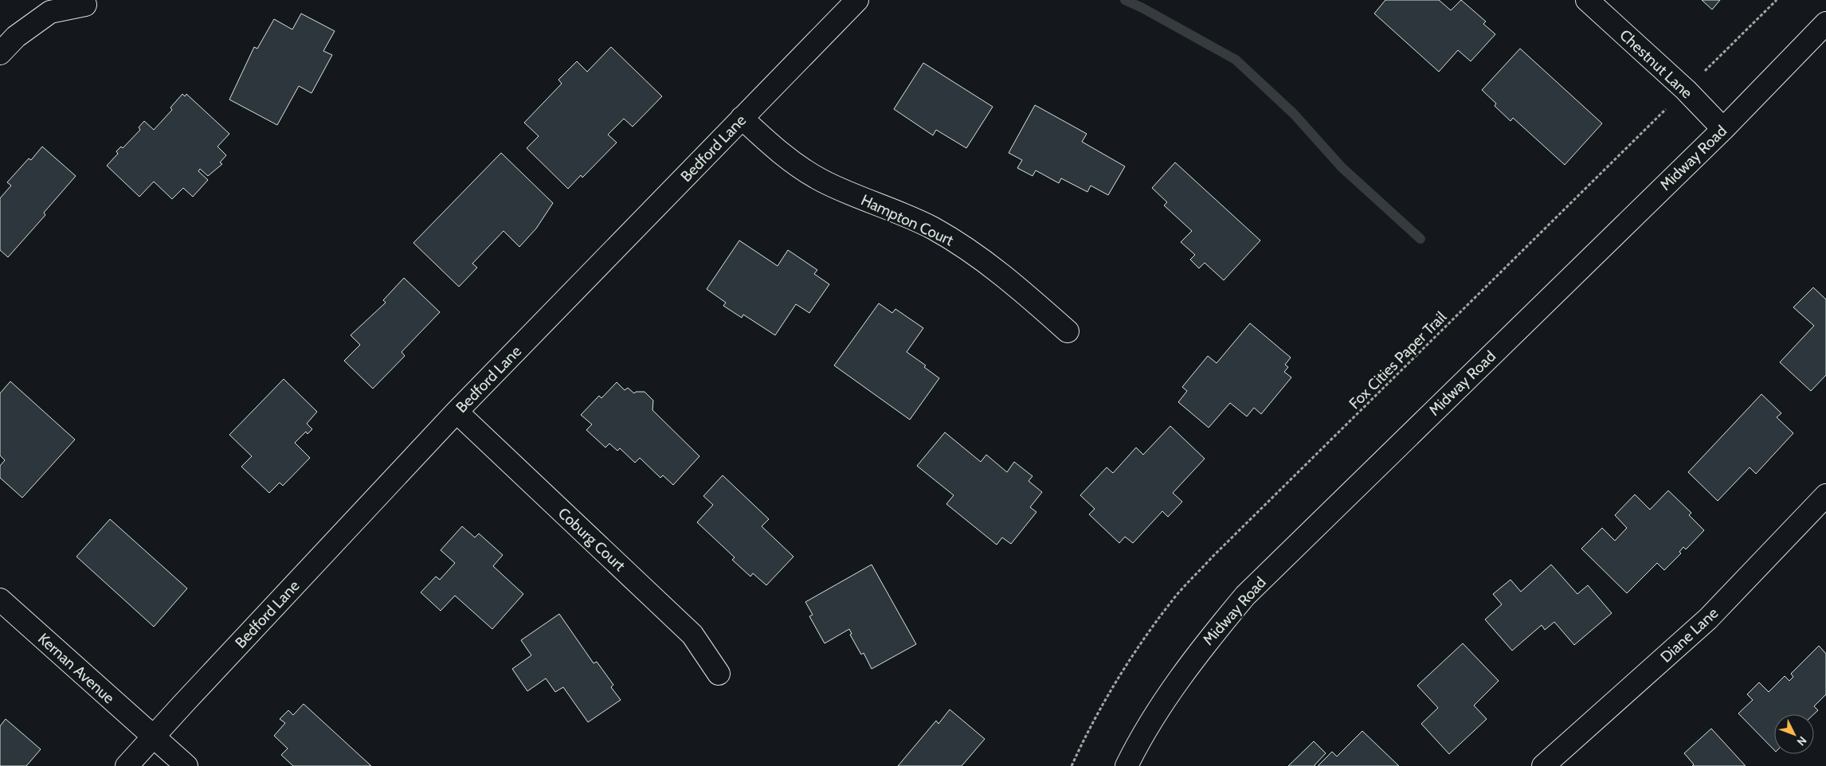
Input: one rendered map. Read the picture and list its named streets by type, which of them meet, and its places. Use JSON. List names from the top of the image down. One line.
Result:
{"streets":{"street":["Chestnut Lane","Bedford Lane","Midway Road","Hampton Court","Coburg Court","Diane Lane","Kernan Avenue"],"path":["Fox Cities Paper Trail"]},"crossings":[["Chestnut Lane","Midway Road"],["Chestnut Lane","Fox Cities Paper Trail"],["Bedford Lane","Hampton Court"],["Bedford Lane","Coburg Court"],["Bedford Lane","Kernan Avenue"]],"north":"bottom right"}
